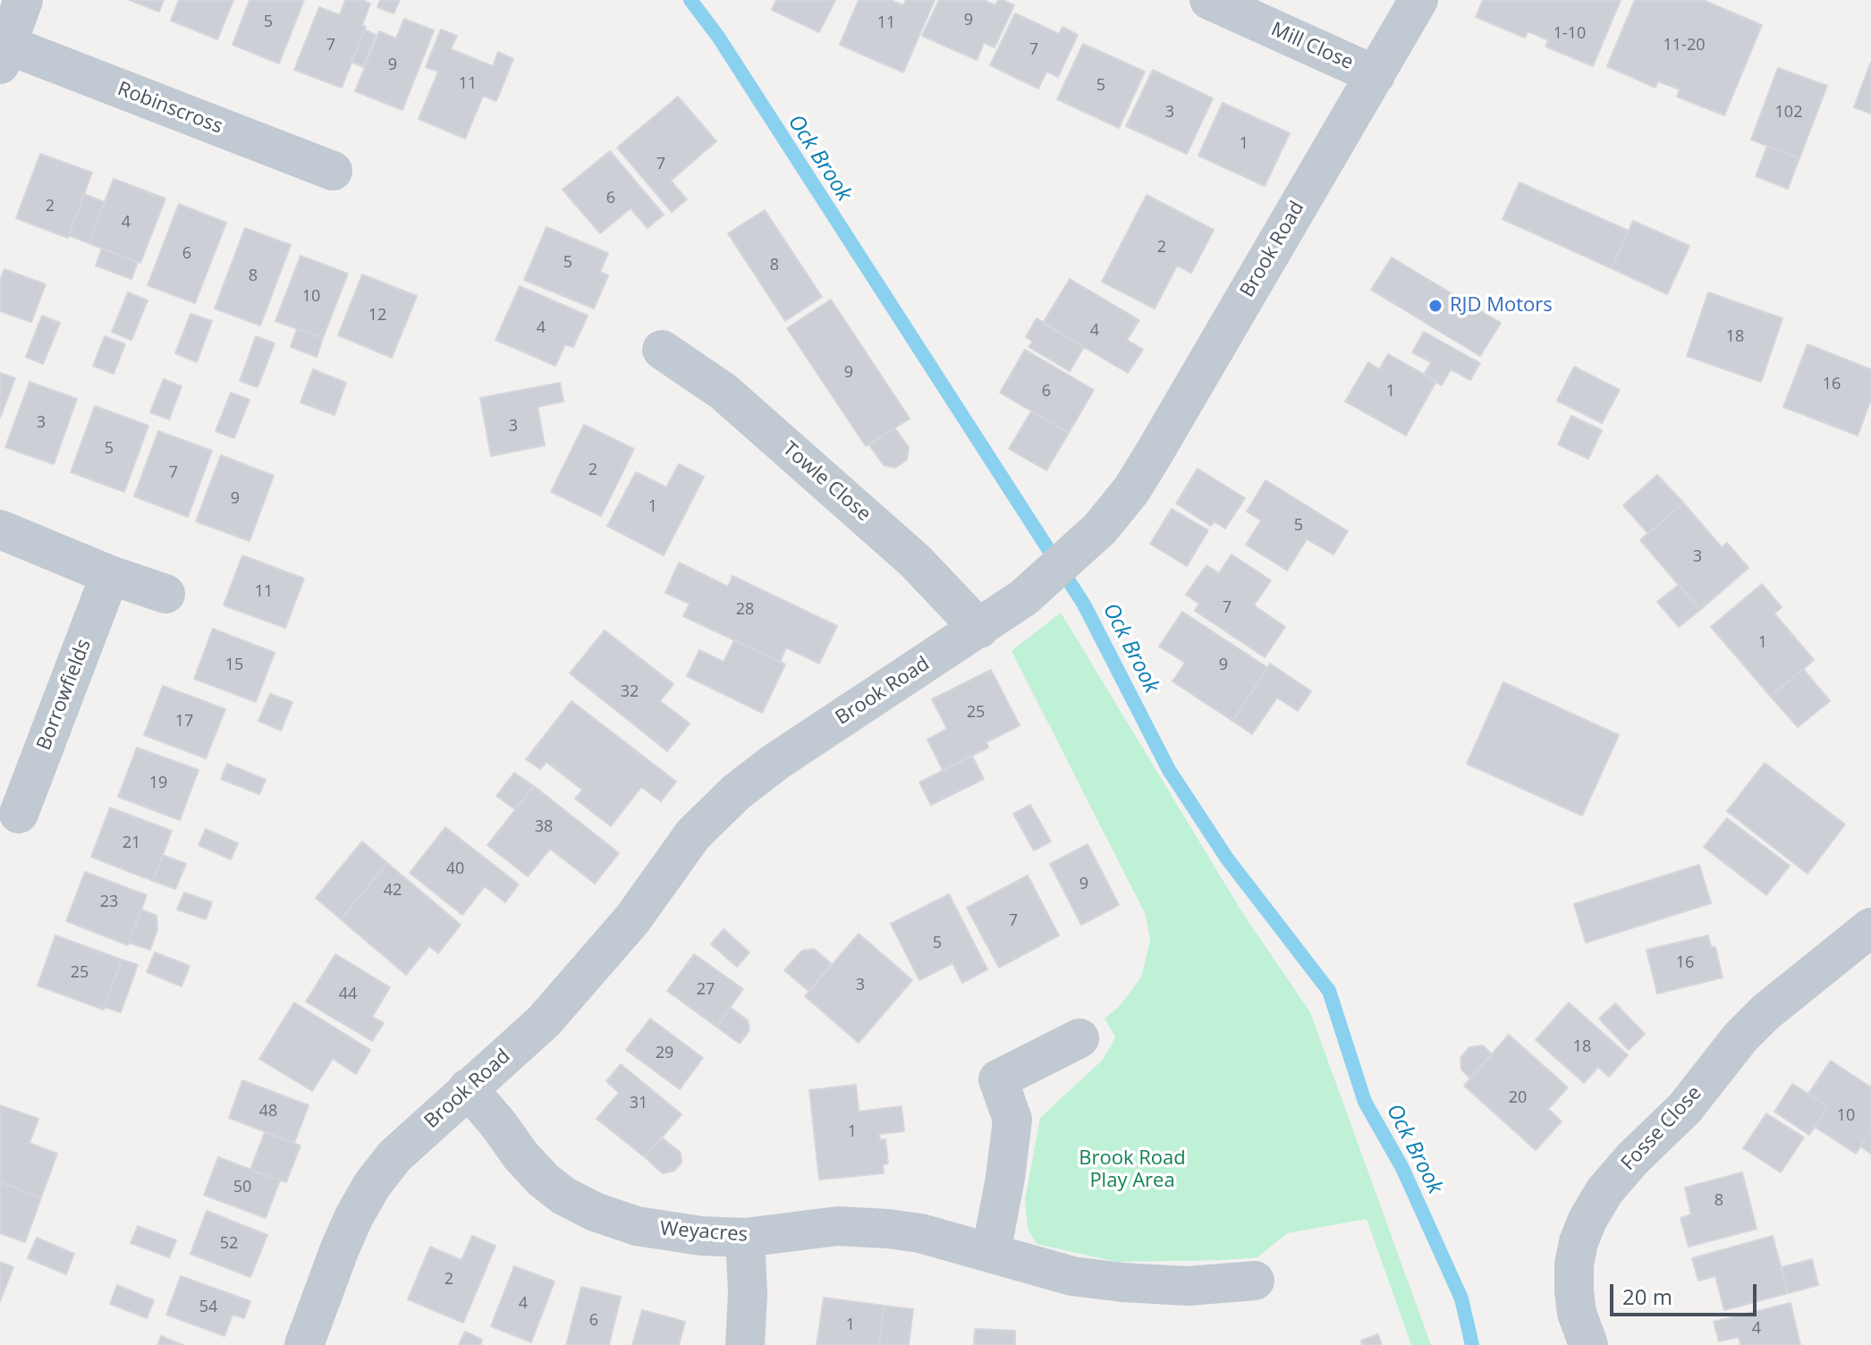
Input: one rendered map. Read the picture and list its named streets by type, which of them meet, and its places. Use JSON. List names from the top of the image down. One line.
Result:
{"streets":{"street":["Mill Close","Robinscross","Brook Road","Towle Close","Borrowfields","Fosse Close","Weyacres"]},"crossings":[["Mill Close","Brook Road"],["Brook Road","Towle Close"],["Brook Road","Weyacres"]],"water":["Ock Brook"],"parks":["Brook Road Play Area"],"places":["RJD Motors"],"house_numbers":["9","5","11","1-10","7","11-20","7","9","11","5","3","102","1","7","6","2","4","2","6","5","8","8","10","12","4","4","18","9","16","6","1","3","3","5","2","7","9","1","5","3","11","7","28","1","15","9","32","25","17","19","38","21","40","9","42","23","7","5","16","25","3","27","44","18","29","20","31","48","10","1","50","8","52","2","4","54","6","1","4"],"scale_bar":"20 m"}
